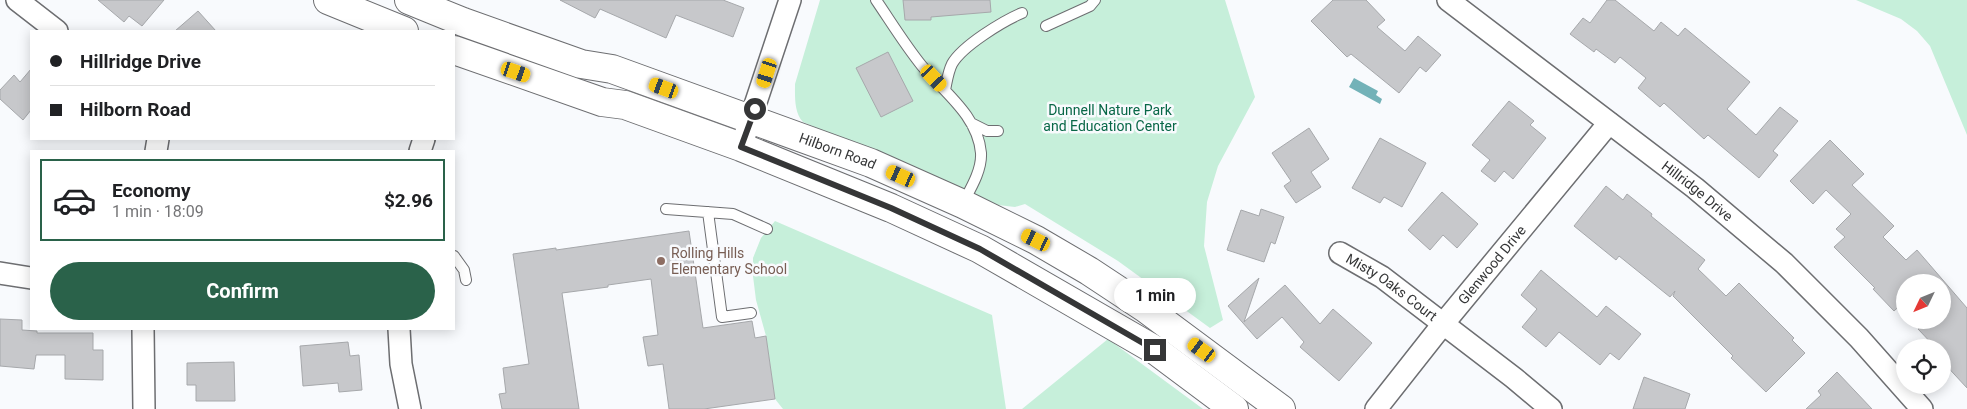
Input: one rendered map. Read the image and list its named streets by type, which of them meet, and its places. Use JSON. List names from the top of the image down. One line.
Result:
{"streets":{"street":["Hilborn Road","Hillridge Drive","Glenwood Drive","Misty Oaks Court"]},"crossings":[["Hillridge Drive","Glenwood Drive"],["Glenwood Drive","Misty Oaks Court"]],"parks":["Dunnell Nature Park and Education Center"],"places":["Rolling Hills Elementary School"],"north":"bottom left","page":{"banner":["Hillridge Drive","Hilborn Road"],"list":[{"name":"Economy","note":"1 min · 18:09","value":"$2.96"}],"buttons":"Confirm","bubble":"1 min"}}
